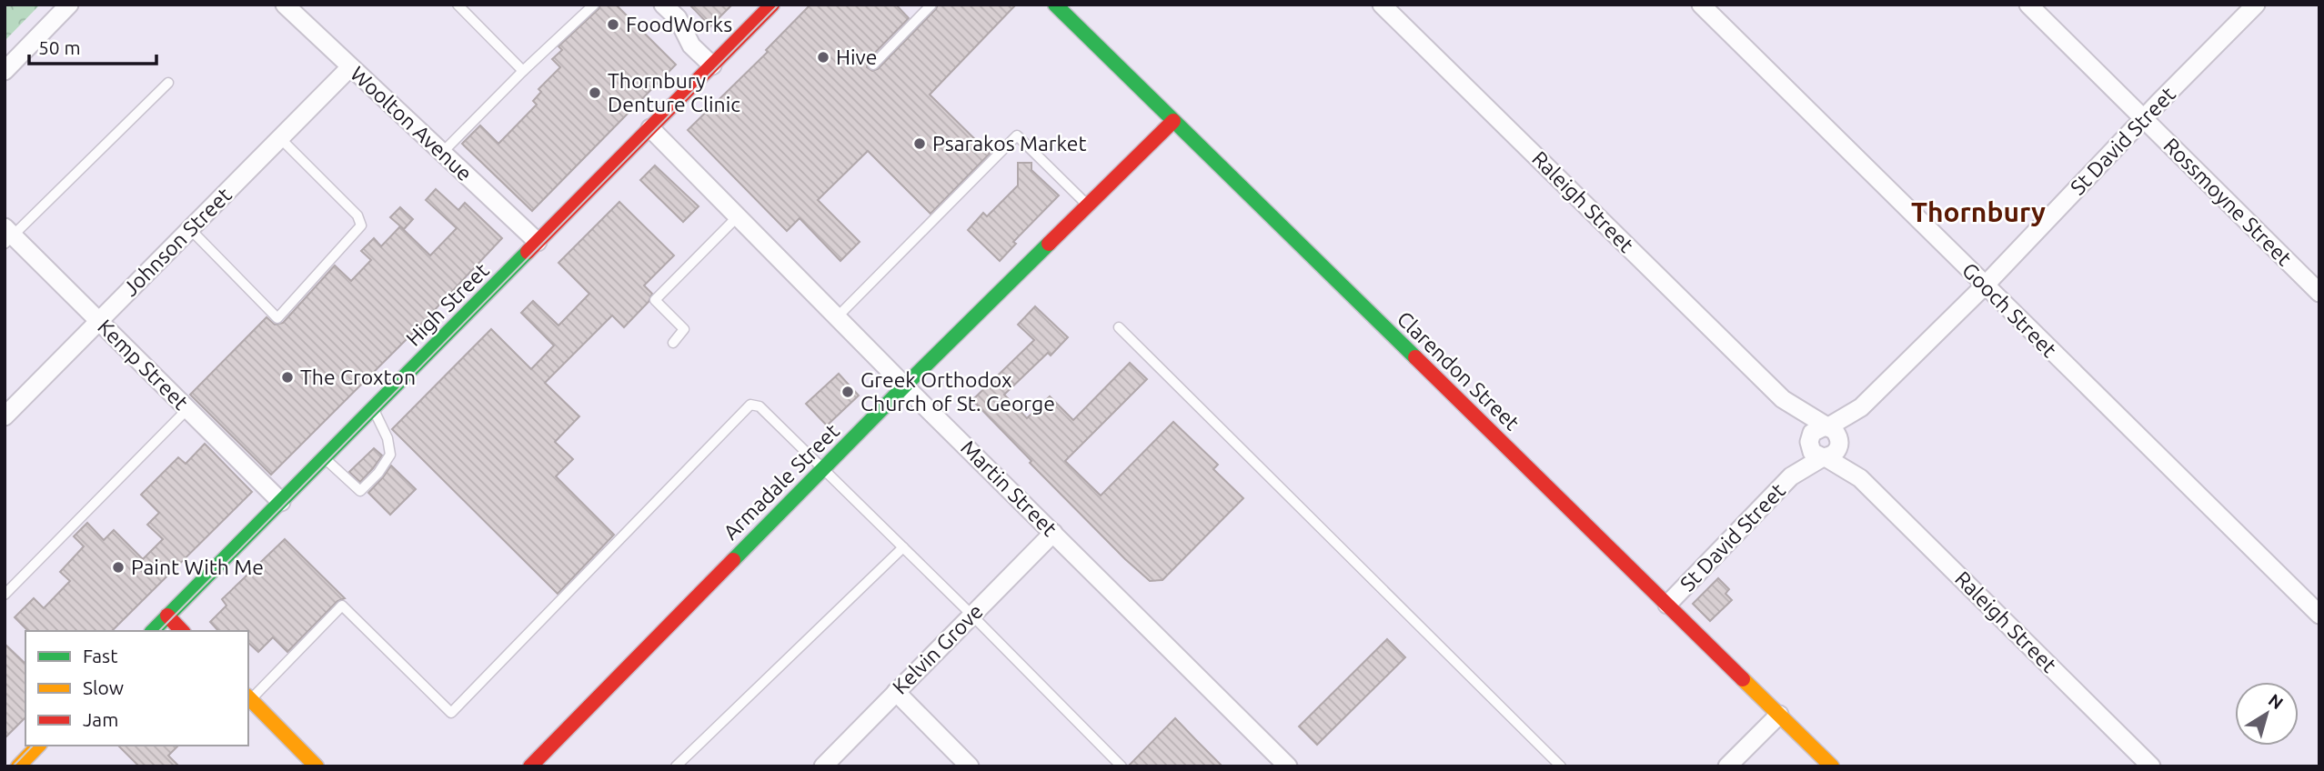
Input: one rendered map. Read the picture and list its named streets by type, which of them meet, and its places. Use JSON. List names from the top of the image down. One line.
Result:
{"streets":{"street":["Woolton Avenue","St David Street","Raleigh Street","Rossmoyne Street","Johnson Street","High Street","Gooch Street","Kemp Street","Clarendon Street","Armadale Street","Martin Street","Kelvin Grove"]},"crossings":[["Woolton Avenue","Johnson Street"],["Woolton Avenue","High Street"],["St David Street","Raleigh Street"],["St David Street","Rossmoyne Street"],["St David Street","Gooch Street"],["St David Street","Clarendon Street"],["Johnson Street","Kemp Street"],["High Street","Kemp Street"],["High Street","Martin Street"],["Clarendon Street","Armadale Street"],["Armadale Street","Martin Street"],["Martin Street","Kelvin Grove"]],"districts":["Thornbury"],"places":["FoodWorks","Hive","Thornbury Denture Clinic","Psarakos Market","The Croxton","Greek Orthodox Church of St. George","Paint With Me"],"legend":["Fast","Slow","Jam"],"scale_bar":"50 m","north":"top right"}
